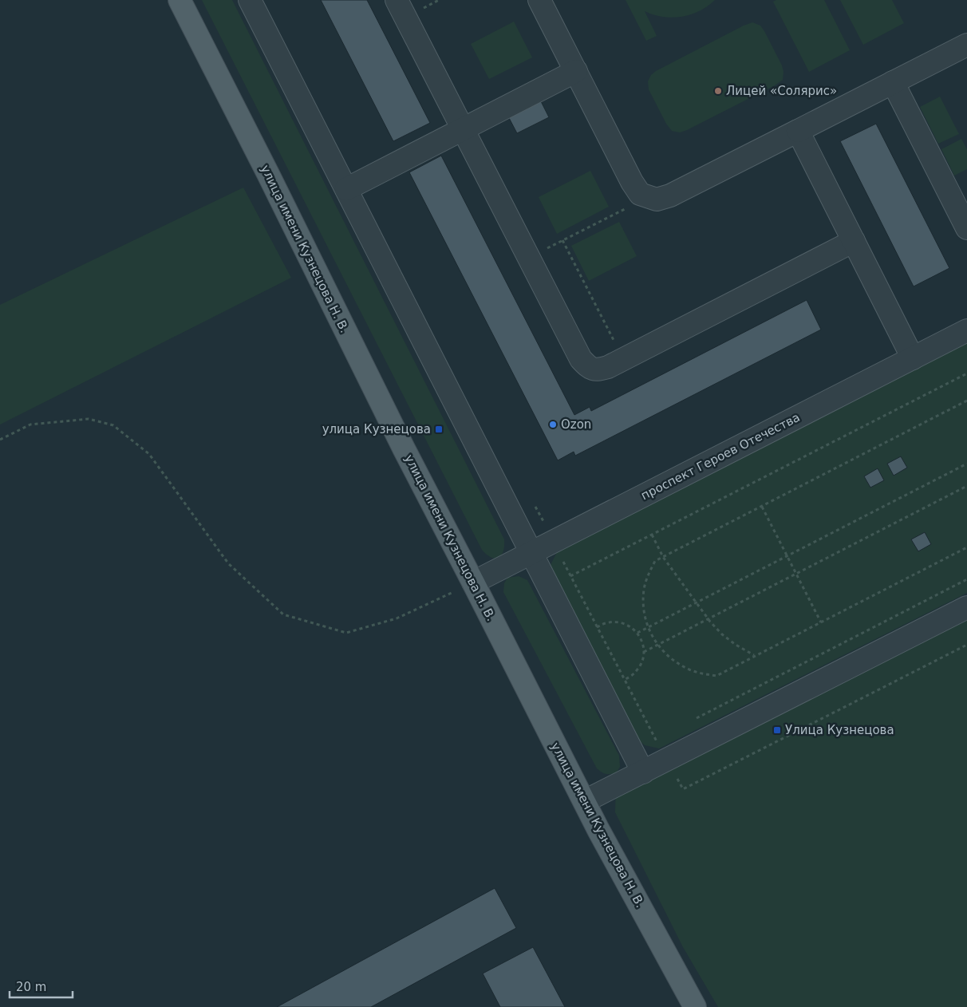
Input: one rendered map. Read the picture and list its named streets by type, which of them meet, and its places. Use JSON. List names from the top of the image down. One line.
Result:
{"streets":{"main road":["улица имени Кузнецова Н. В."],"street":["проспект Героев Отечества"]},"crossings":[["улица имени Кузнецова Н. В.","проспект Героев Отечества"]],"places":{"other":["Лицей «Солярис»","Ozon"],"transit":["улица Кузнецова","Улица Кузнецова"]},"scale_bar":"20 m"}
